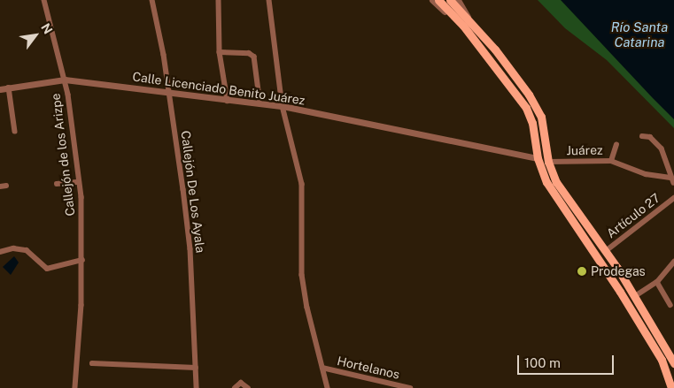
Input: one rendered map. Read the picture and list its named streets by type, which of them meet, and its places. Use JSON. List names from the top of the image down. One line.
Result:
{"streets":{"street":["Calle Licenciado Benito Juárez","Juárez","Callejón de los Arizpe","Callejón De Los Ayala","Artículo 27","Hortelanos"]},"crossings":[["Calle Licenciado Benito Juárez","Callejón de los Arizpe"],["Calle Licenciado Benito Juárez","Callejón De Los Ayala"]],"water":["Río Santa Catarina"],"places":["Prodegas"],"scale_bar":"100 m","north":"top right"}
